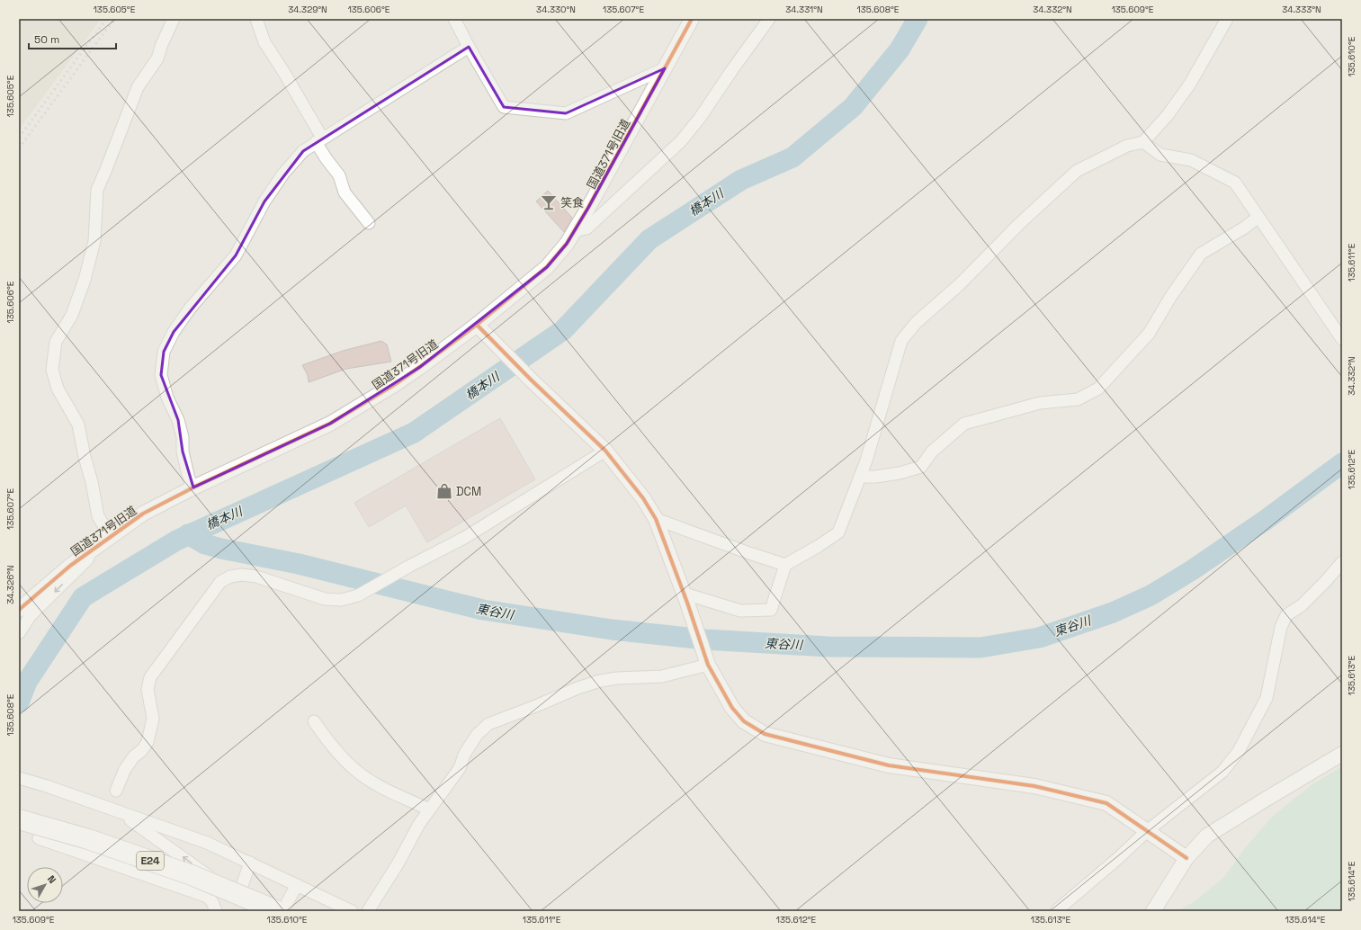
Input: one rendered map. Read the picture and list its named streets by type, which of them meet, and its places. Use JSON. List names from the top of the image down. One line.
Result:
{"streets":{"highway":["E24"],"street":["国道371号旧道"]},"water":["橋本川","東谷川"],"places":{"bar":["笑食"],"shop":["DCM"]},"scale_bar":"50 m","north":"top right","coordinates":["135.605°E","34.329°N","135.606°E","34.330°N","135.607°E","34.331°N","135.608°E","34.332°N","135.609°E","34.333°N","135.610°E","135.611°E","135.612°E","34.326°N","135.613°E","135.614°E"]}
